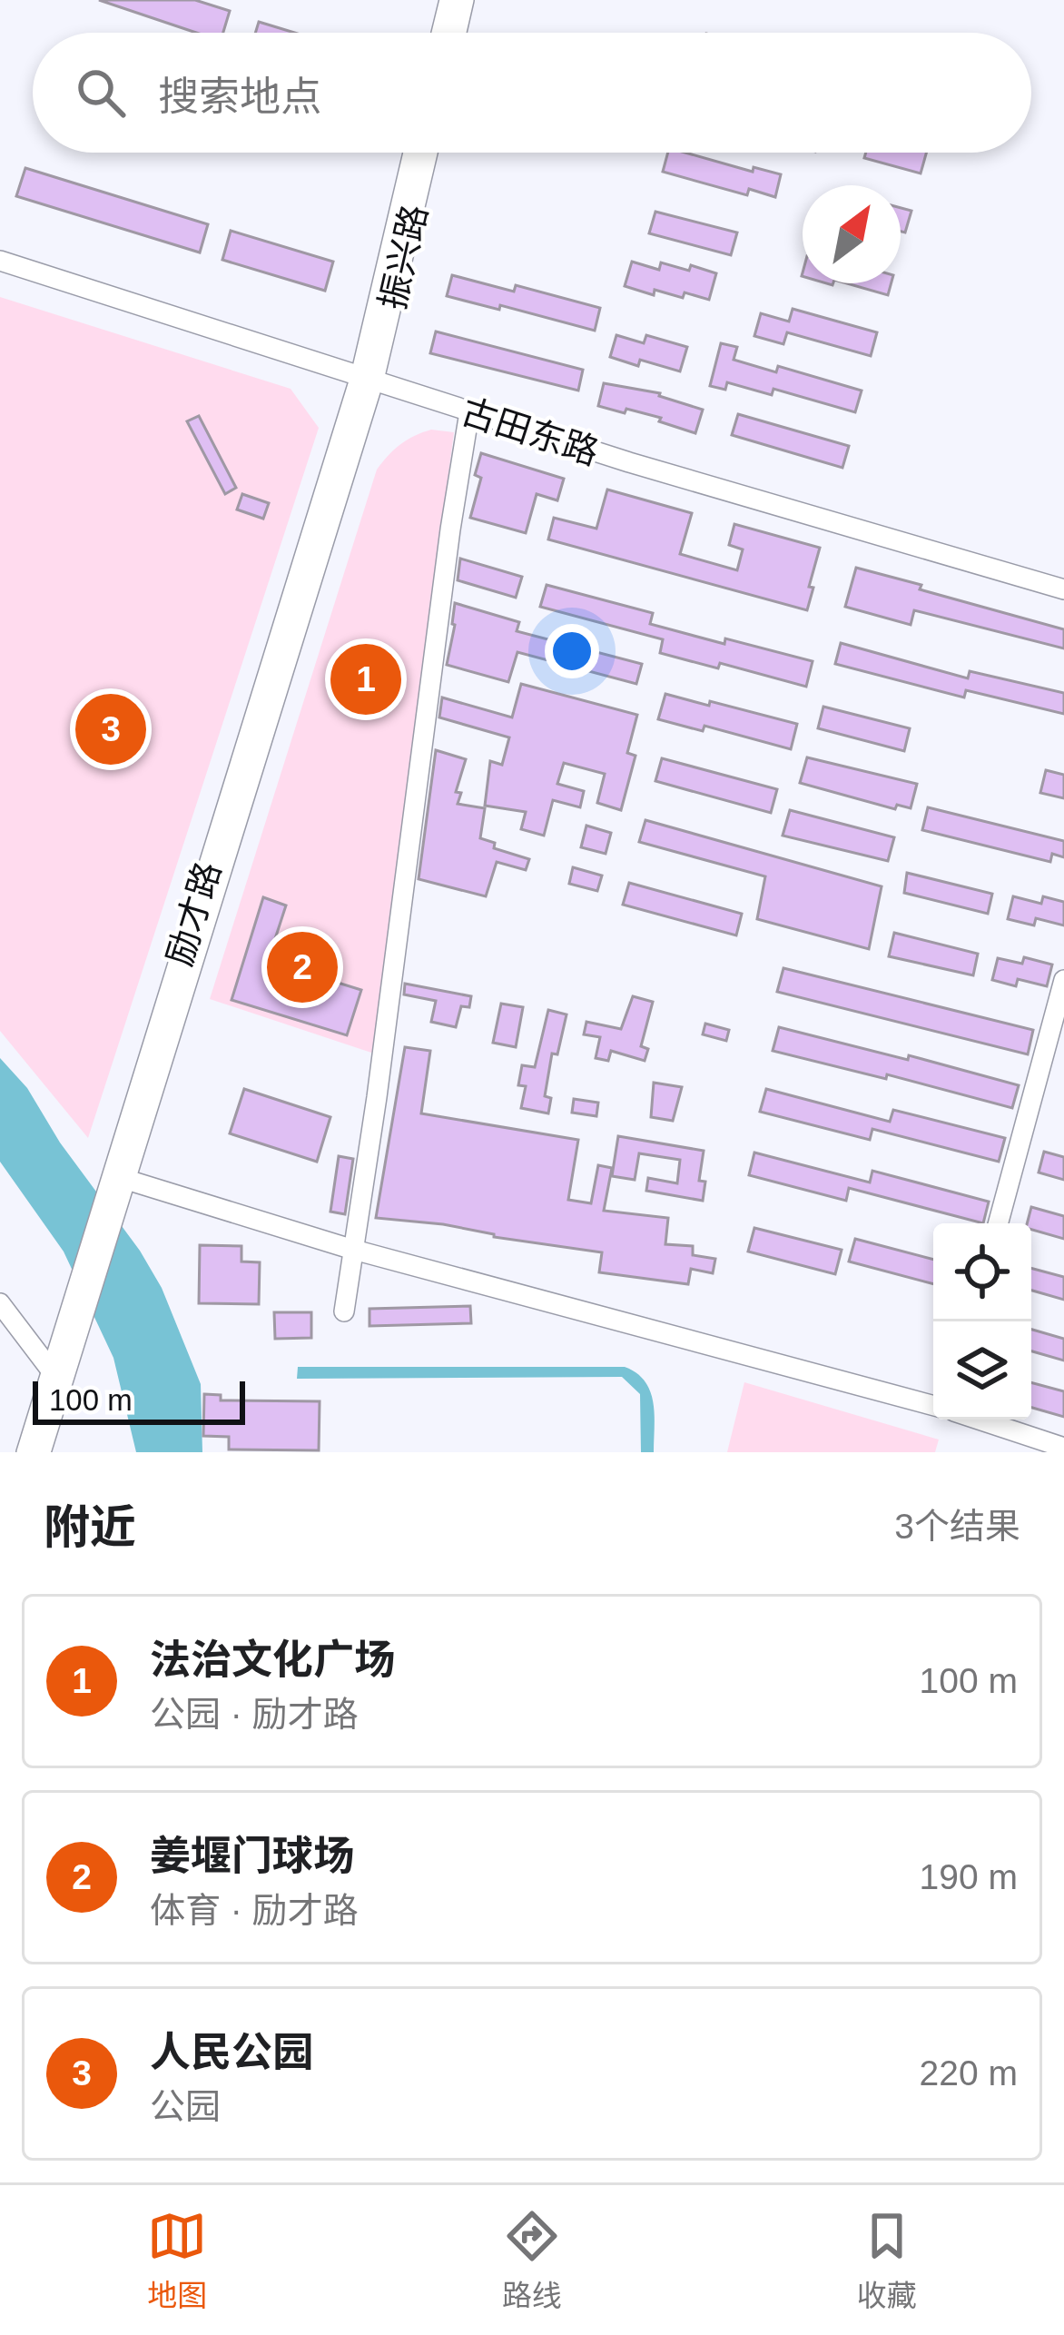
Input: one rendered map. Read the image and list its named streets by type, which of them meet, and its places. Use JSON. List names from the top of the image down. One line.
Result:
{"streets":{"street":["振兴路","古田东路","励才路"]},"crossings":[["振兴路","古田东路"],["振兴路","励才路"],["古田东路","励才路"]],"scale_bar":"100 m","north":"top right","page":{"search":"搜索地点","pins":["1","3","2"],"scale":"100 m","heading":["附近","3个结果"],"list":[{"mark":"1","name":"法治文化广场","note":"公园 · 励才路","value":"100 m"},{"mark":"2","name":"姜堰门球场","note":"体育 · 励才路","value":"190 m"},{"mark":"3","name":"人民公园","note":"公园","value":"220 m"}],"nav":["地图","路线","收藏"]}}
